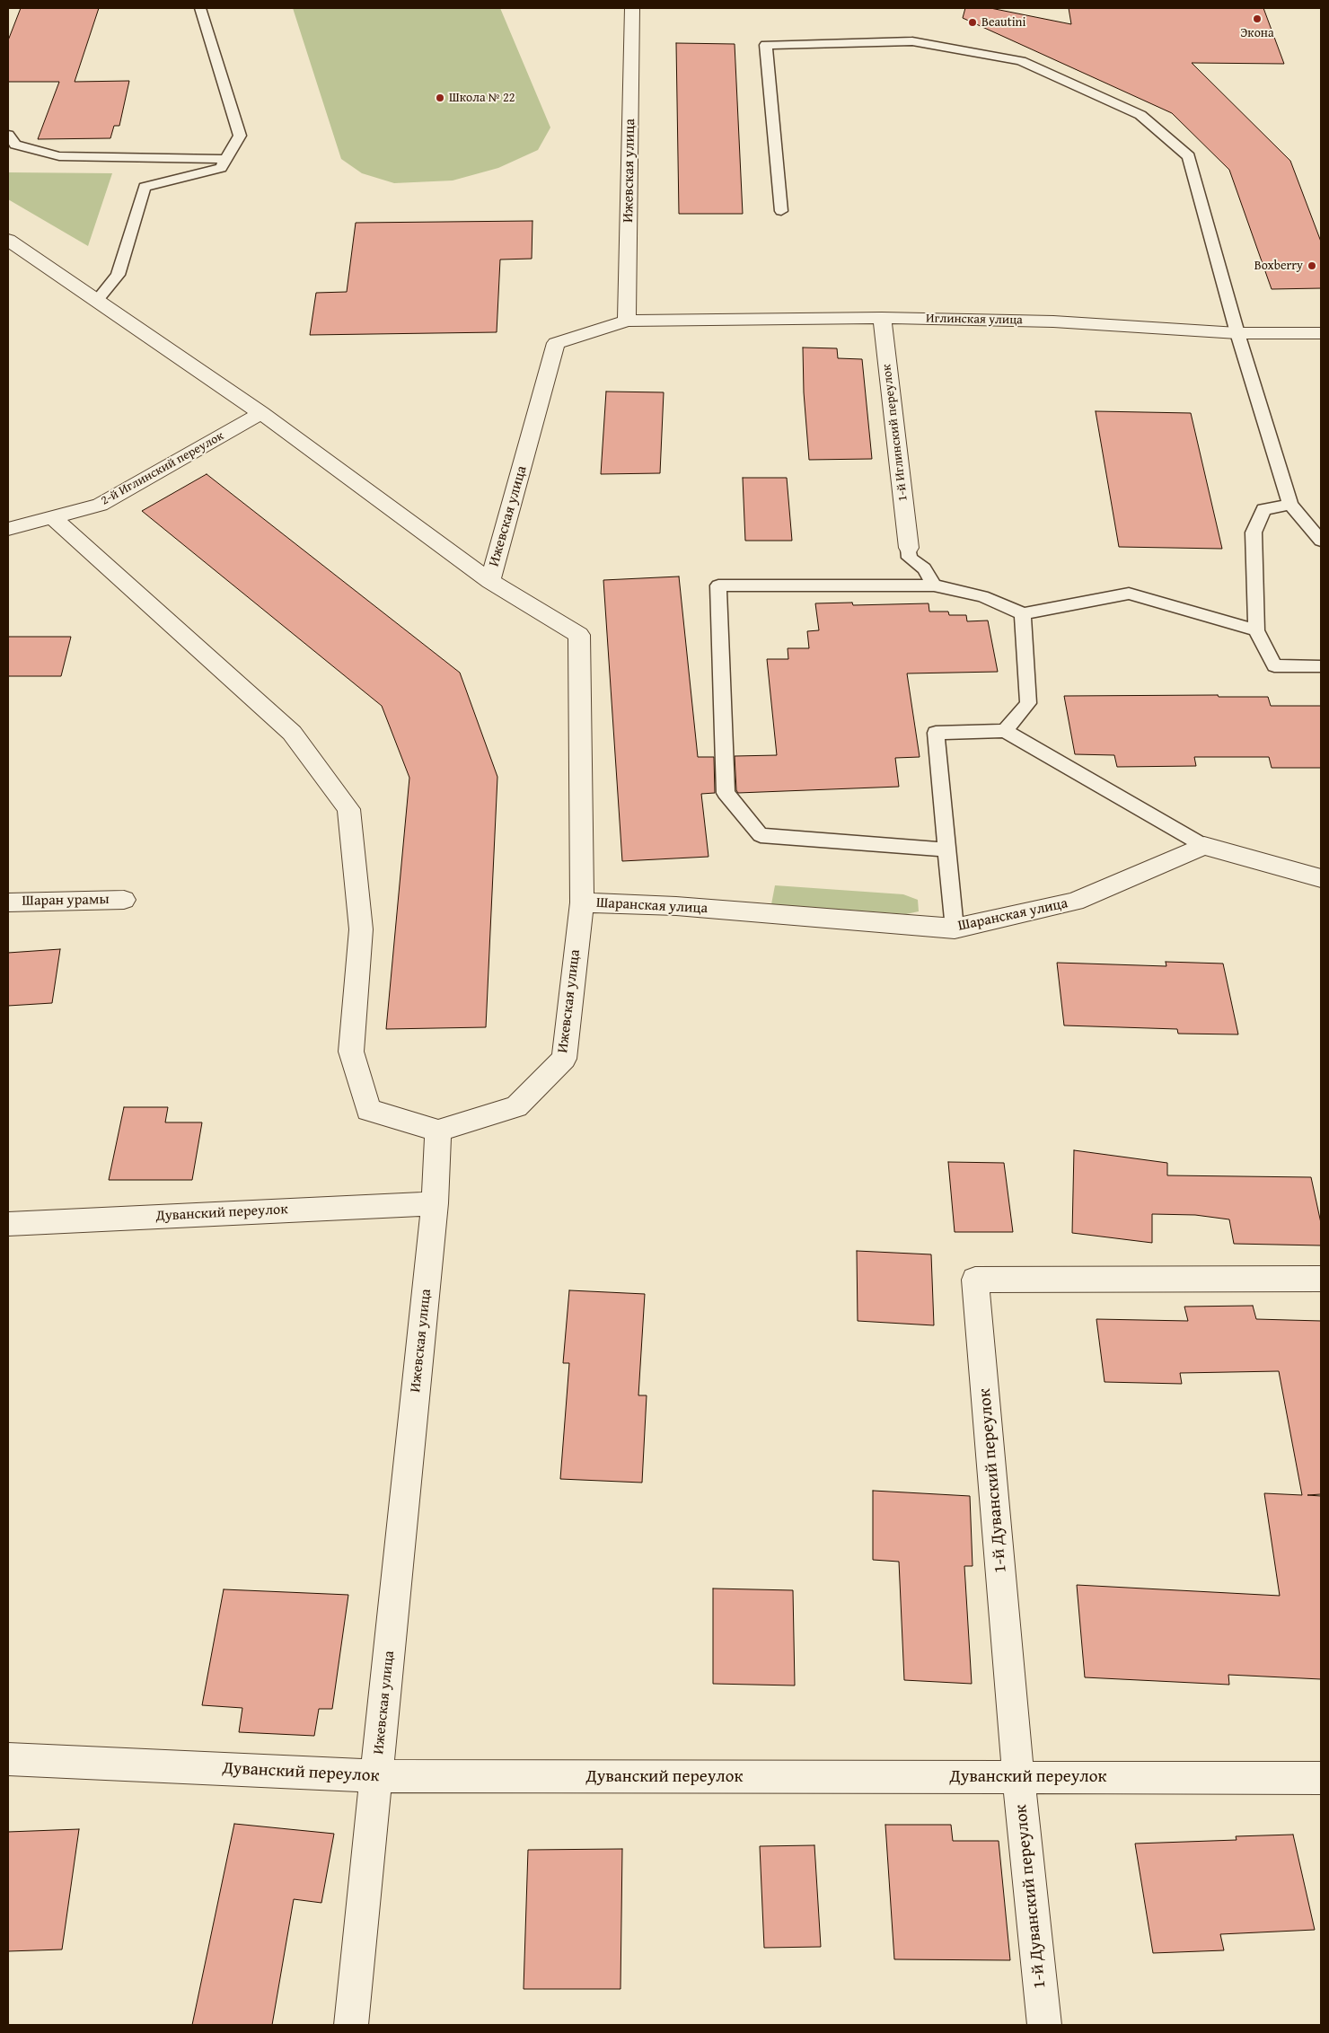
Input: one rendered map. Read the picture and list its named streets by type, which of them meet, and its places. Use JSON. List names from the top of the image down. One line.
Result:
{"streets":{"street":["Ижевская улица","Иглинская улица","1-й Иглинский переулок","2-й Иглинский переулок","Шаран урамы","Шаранская улица","Дуванский переулок","1-й Дуванский переулок"]},"crossings":[["Ижевская улица","Иглинская улица"],["Ижевская улица","Шаранская улица"],["Ижевская улица","Дуванский переулок"],["Иглинская улица","1-й Иглинский переулок"],["Дуванский переулок","1-й Дуванский переулок"]],"places":["Экона","Beautini","Школа № 22","Boxberry"]}
